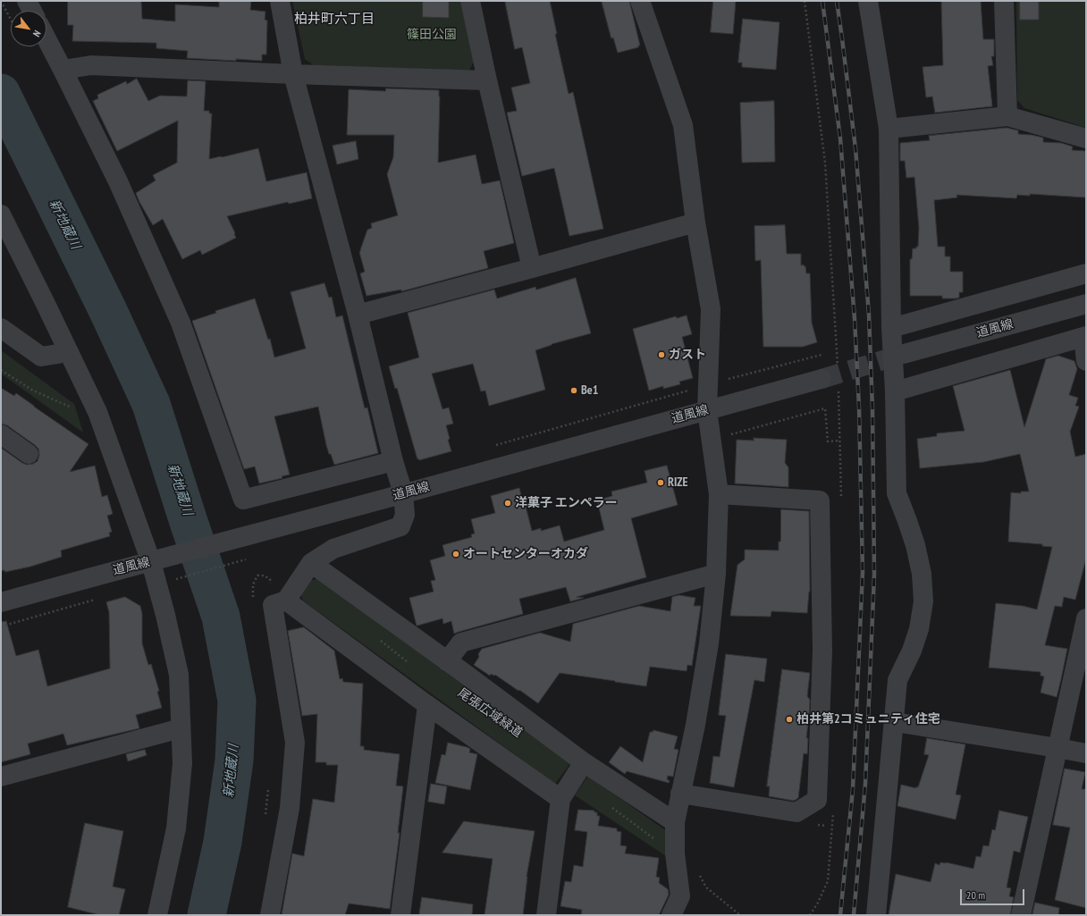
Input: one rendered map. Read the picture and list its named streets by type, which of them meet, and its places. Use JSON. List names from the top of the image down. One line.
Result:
{"streets":{"street":["道風線"]},"districts":["柏井町六丁目"],"water":["新地蔵川"],"parks":["篠田公園"],"places":["ガスト","Be1","RIZE","洋菓子 エンペラー","オートセンターオカダ","柏井第2コミュニティ住宅"],"scale_bar":"20 m","north":"bottom right"}
